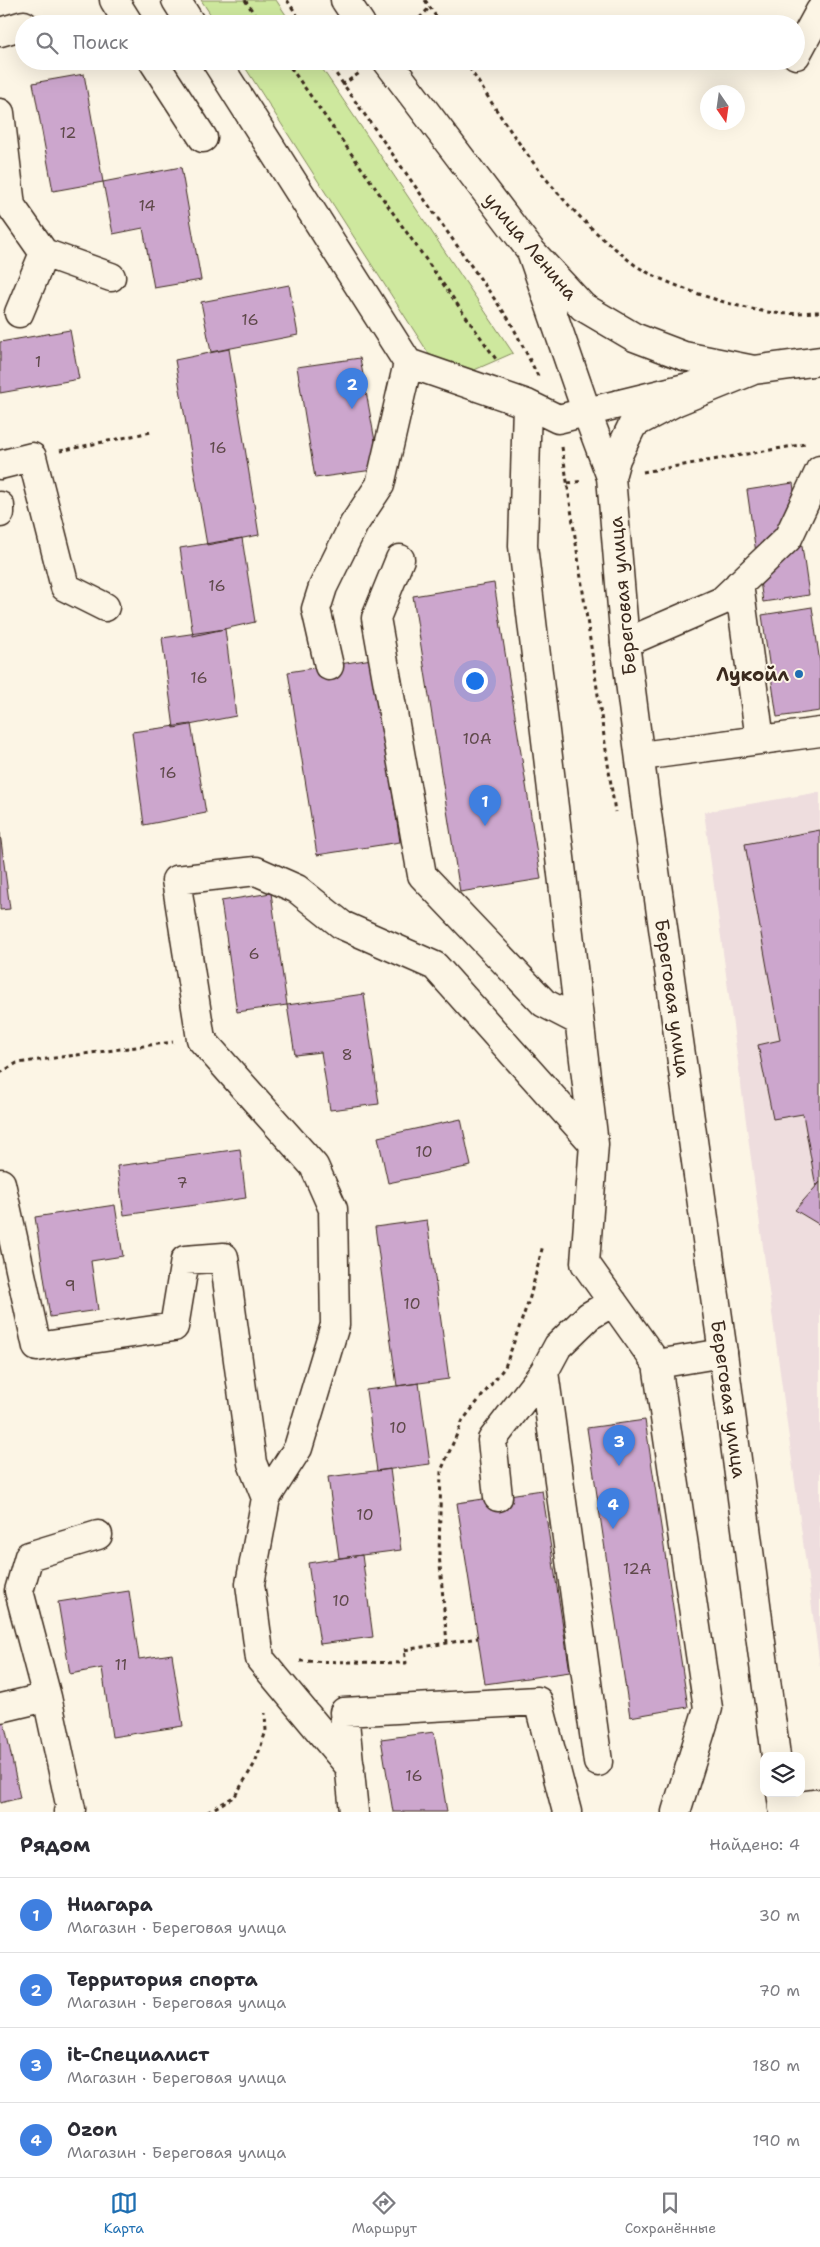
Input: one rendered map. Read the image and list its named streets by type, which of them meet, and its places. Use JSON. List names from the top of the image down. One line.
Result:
{"streets":{"main road":["улица Ленина","Береговая улица"]},"crossings":[["улица Ленина","Береговая улица"]],"places":["Лукойл"],"house_numbers":["12","14","16","1","16","16","16","10А","16","6","8","10","7","9","10","10","10","12А","10","11","16"],"north":"bottom","page":{"search":"Поиск","pins":["2","1","3","4"],"heading":["Рядом","Найдено: 4"],"list":[{"mark":"1","name":"Ниагара","note":"Магазин · Береговая улица","value":"30 m"},{"mark":"2","name":"Территория спорта","note":"Магазин · Береговая улица","value":"70 m"},{"mark":"3","name":"it-Специалист","note":"Магазин · Береговая улица","value":"180 m"},{"mark":"4","name":"Ozon","note":"Магазин · Береговая улица","value":"190 m"}],"nav":["Карта","Маршрут","Сохранённые"]}}
